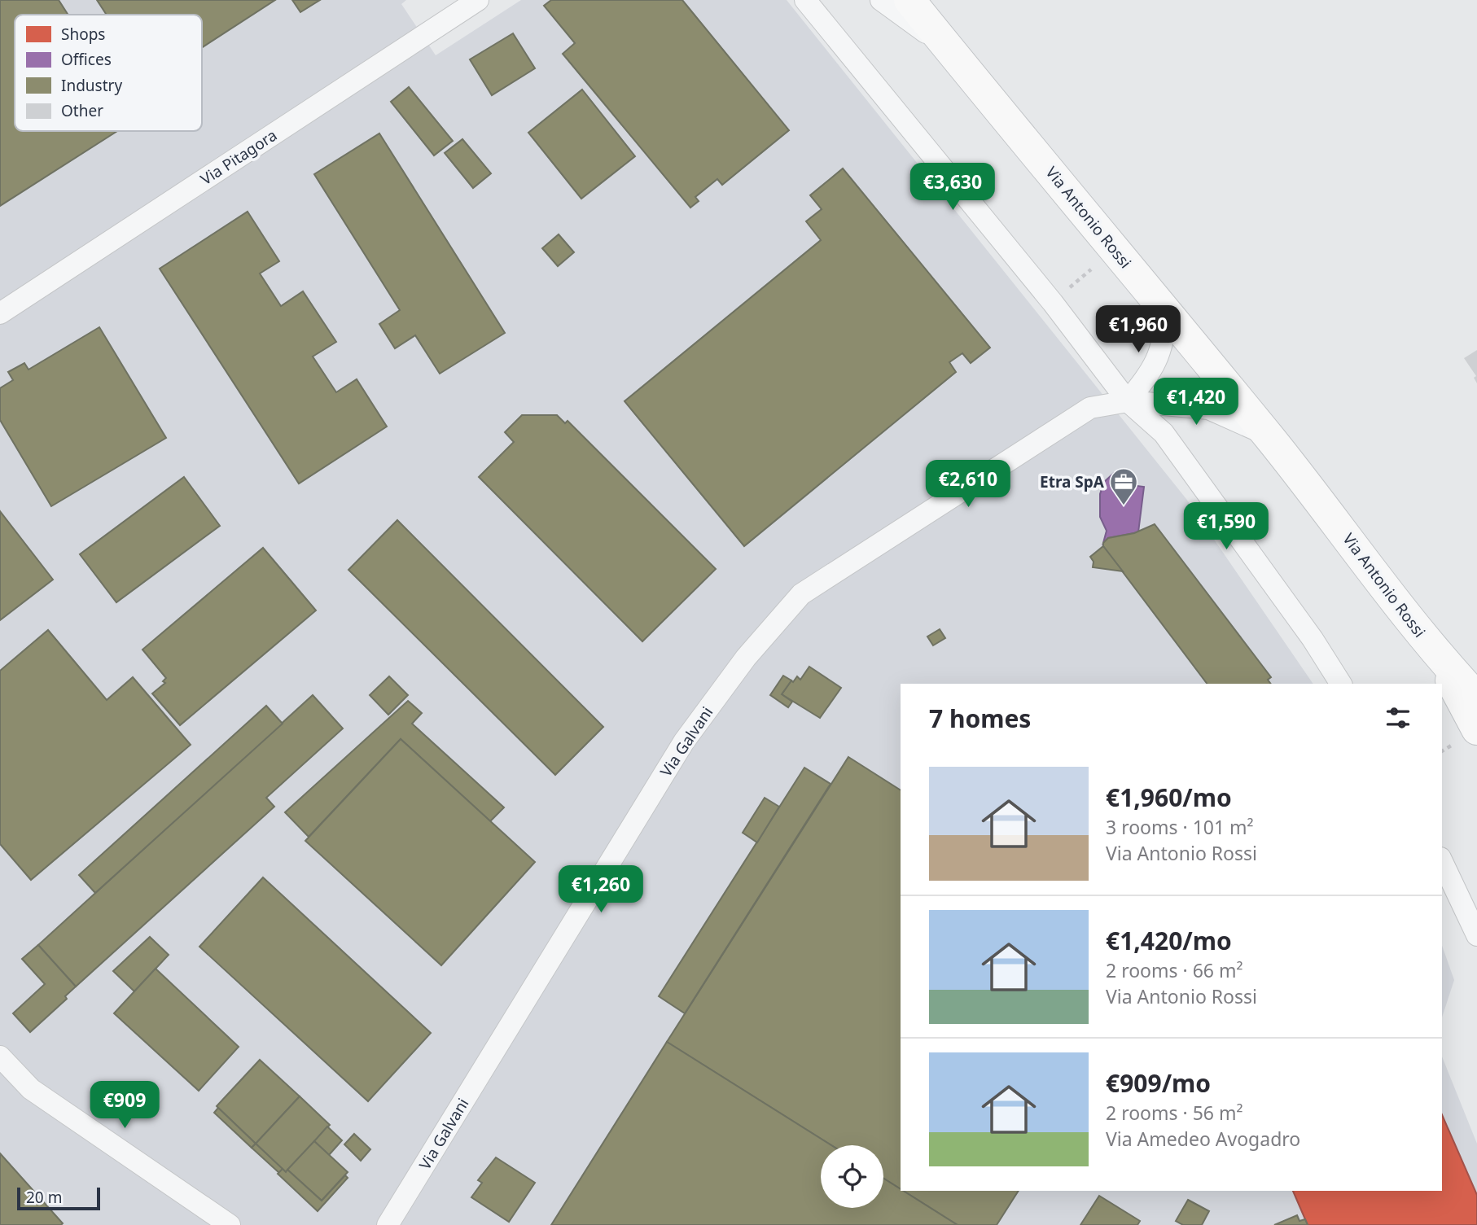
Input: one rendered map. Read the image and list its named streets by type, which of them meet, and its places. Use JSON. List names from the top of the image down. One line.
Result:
{"streets":{"main road":["Via Antonio Rossi"],"street":["Via Pitagora","Via Galvani"]},"crossings":[["Via Antonio Rossi","Via Galvani"]],"places":{"office":["Etra SpA"]},"legend":["Shops","Offices","Industry","Other"],"scale_bar":"20 m","page":{"price":["€3,630","€1,960","€1,420","€2,610","€1,590","€1,260","€909"],"heading":"7 homes","list":[{"name":"€1,960/mo","note":"3 rooms · 101 m² · Via Antonio Rossi"},{"name":"€1,420/mo","note":"2 rooms · 66 m² · Via Antonio Rossi"},{"name":"€909/mo","note":"2 rooms · 56 m² · Via Amedeo Avogadro"}],"scale":"20 m"}}
